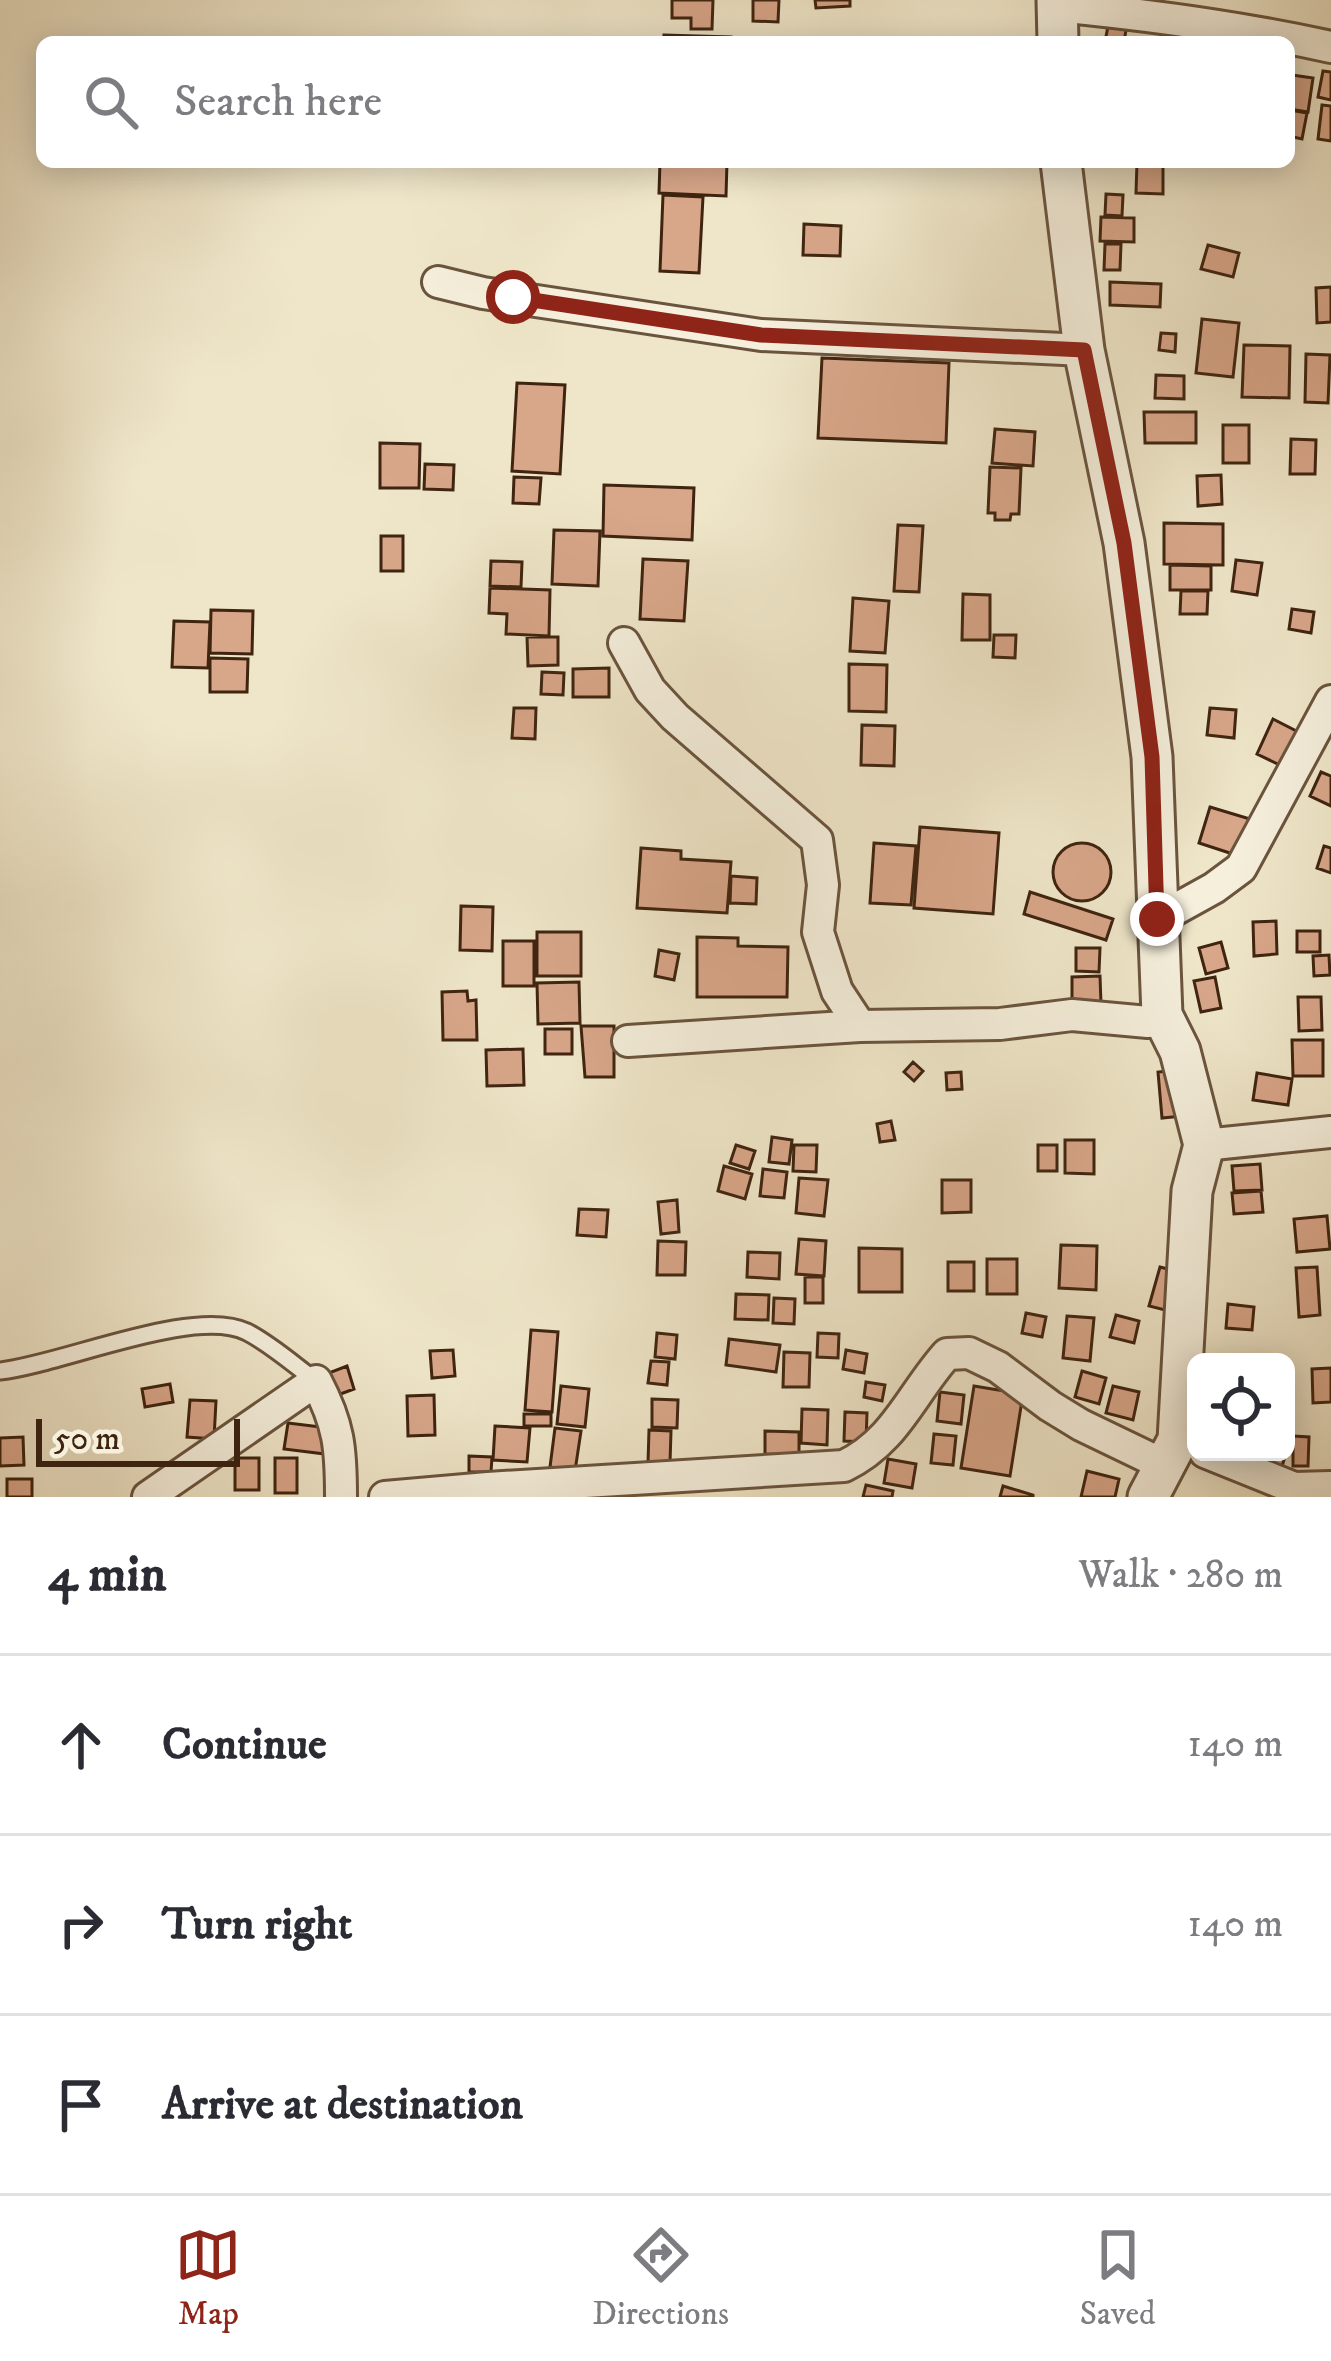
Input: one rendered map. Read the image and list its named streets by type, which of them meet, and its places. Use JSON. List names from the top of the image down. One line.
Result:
{"scale_bar":"50 m","page":{"search":"Search here","scale":"50 m","heading":["4 min","Walk · 280 m"],"list":[["Continue","140 m"],["Turn right","140 m"],"Arrive at destination"],"nav":["Map","Directions","Saved"]}}
